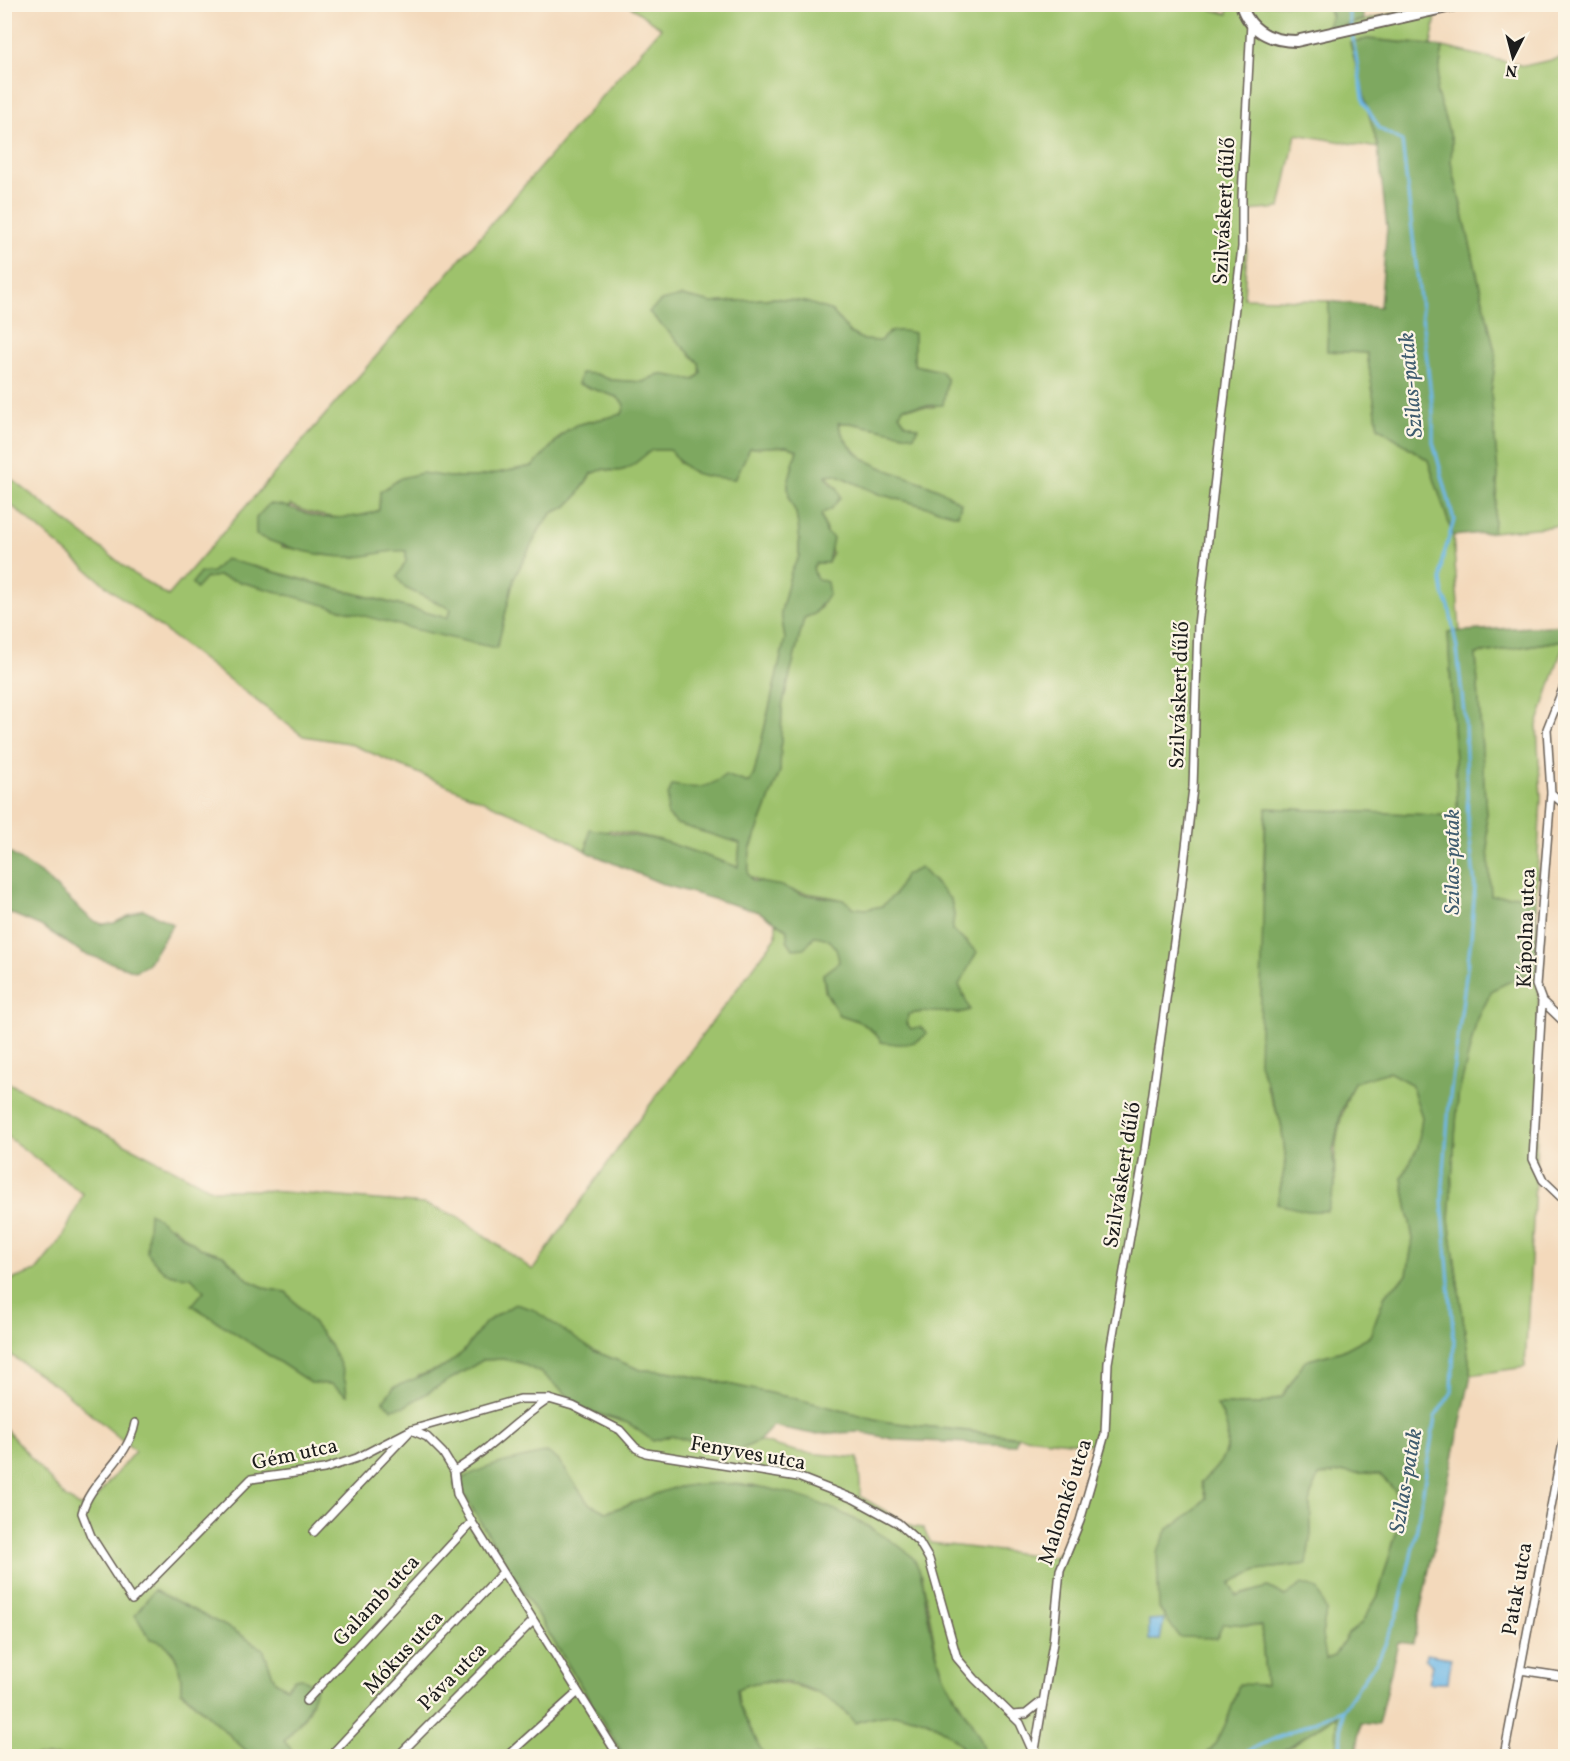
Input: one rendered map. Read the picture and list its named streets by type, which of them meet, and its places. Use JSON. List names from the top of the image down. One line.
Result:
{"streets":{"street":["Szilváskert dűlő","Kápolna utca","Fenyves utca","Gém utca","Malomkő utca","Patak utca","Galamb utca","Mókus utca","Páva utca"]},"crossings":[["Szilváskert dűlő","Malomkő utca"],["Fenyves utca","Gém utca"],["Fenyves utca","Malomkő utca"]],"water":["Szilas-patak"],"north":"bottom"}
